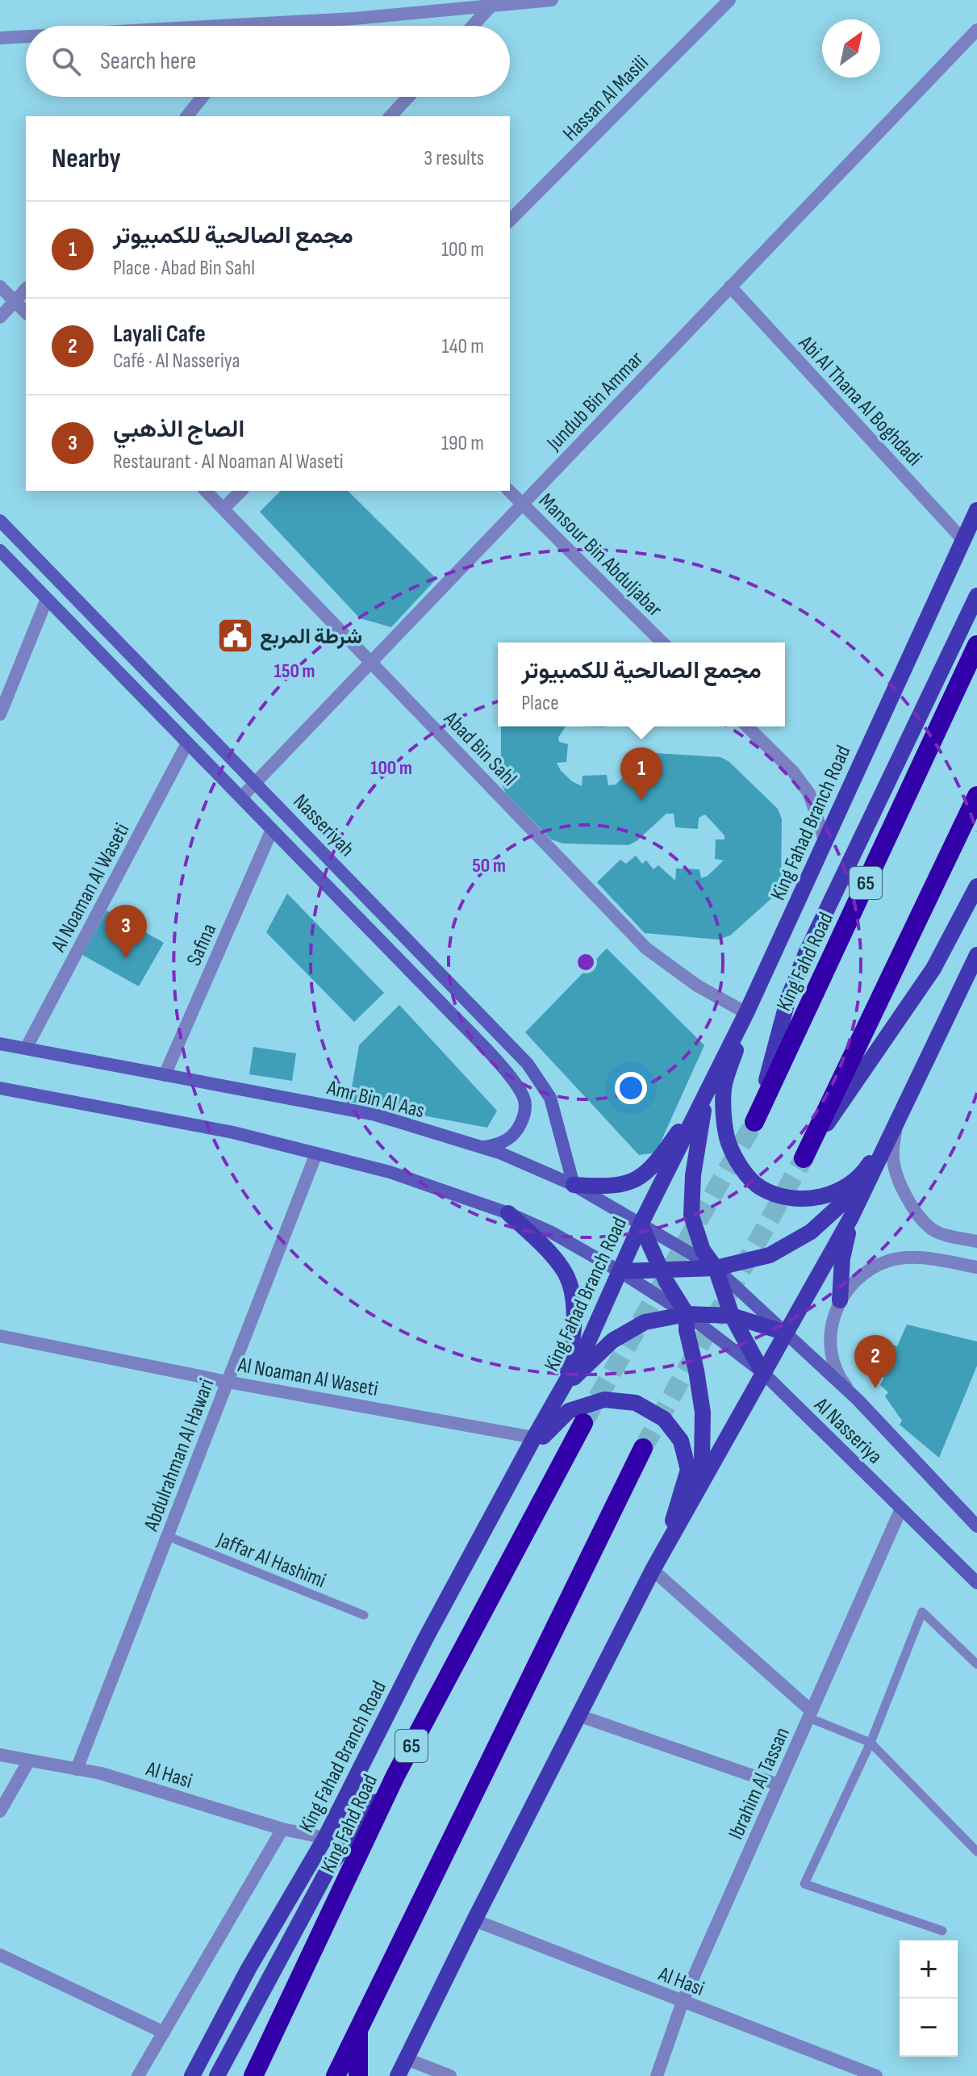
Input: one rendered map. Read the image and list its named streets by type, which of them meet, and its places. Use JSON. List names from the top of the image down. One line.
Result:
{"streets":{"highway":["65","King Fahd Road"],"main road":["King Fahad Branch Road","Nasseriyah","Amr Bin Al Aas","Al Nasseriya"],"street":["Hassan Al Masili","Jundub Bin Ammar","Abi Al Thana Al Boghdadi","Mansour Bin Abduljabar","Abad Bin Sahl","Al Noaman Al Waseti","Safina","Abdulrahman Al Hawari","Al Hasi","Ibrahim Al Tassan"],"lane":["Jaffar Al Hashimi"]},"crossings":[["Jundub Bin Ammar","Abi Al Thana Al Boghdadi"],["Jundub Bin Ammar","Mansour Bin Abduljabar"],["Jundub Bin Ammar","Abad Bin Sahl"],["Jundub Bin Ammar","Nasseriyah"],["Abi Al Thana Al Boghdadi","King Fahad Branch Road"],["Abad Bin Sahl","King Fahad Branch Road"],["King Fahad Branch Road","Al Noaman Al Waseti"],["King Fahad Branch Road","Amr Bin Al Aas"],["King Fahad Branch Road","Al Hasi"],["Nasseriyah","Al Noaman Al Waseti"],["Nasseriyah","Safina"],["Nasseriyah","Amr Bin Al Aas"],["Al Noaman Al Waseti","Amr Bin Al Aas"],["Al Noaman Al Waseti","Abdulrahman Al Hawari"],["Safina","Amr Bin Al Aas"],["Amr Bin Al Aas","Al Nasseriya"],["Al Nasseriya","Ibrahim Al Tassan"],["Abdulrahman Al Hawari","Jaffar Al Hashimi"],["Abdulrahman Al Hawari","Al Hasi"],["Al Hasi","Ibrahim Al Tassan"]],"places":{"public building":["شرطة المربع"]},"north":"top right","page":{"search":"Search here","heading":["Nearby","3 results"],"list":[{"mark":"1","name":"مجمع الصالحية للكمبيوتر","note":"Place · Abad Bin Sahl","value":"100 m"},{"mark":"2","name":"Layali Cafe","note":"Café · Al Nasseriya","value":"140 m"},{"mark":"3","name":"الصاج الذهبي","note":"Restaurant · Al Noaman Al Waseti","value":"190 m"}],"popup":["مجمع الصالحية للكمبيوتر","Place"],"pins":["1","3","2"],"map_buttons":["+","−"]},"rings":["150 m","100 m","50 m"]}
